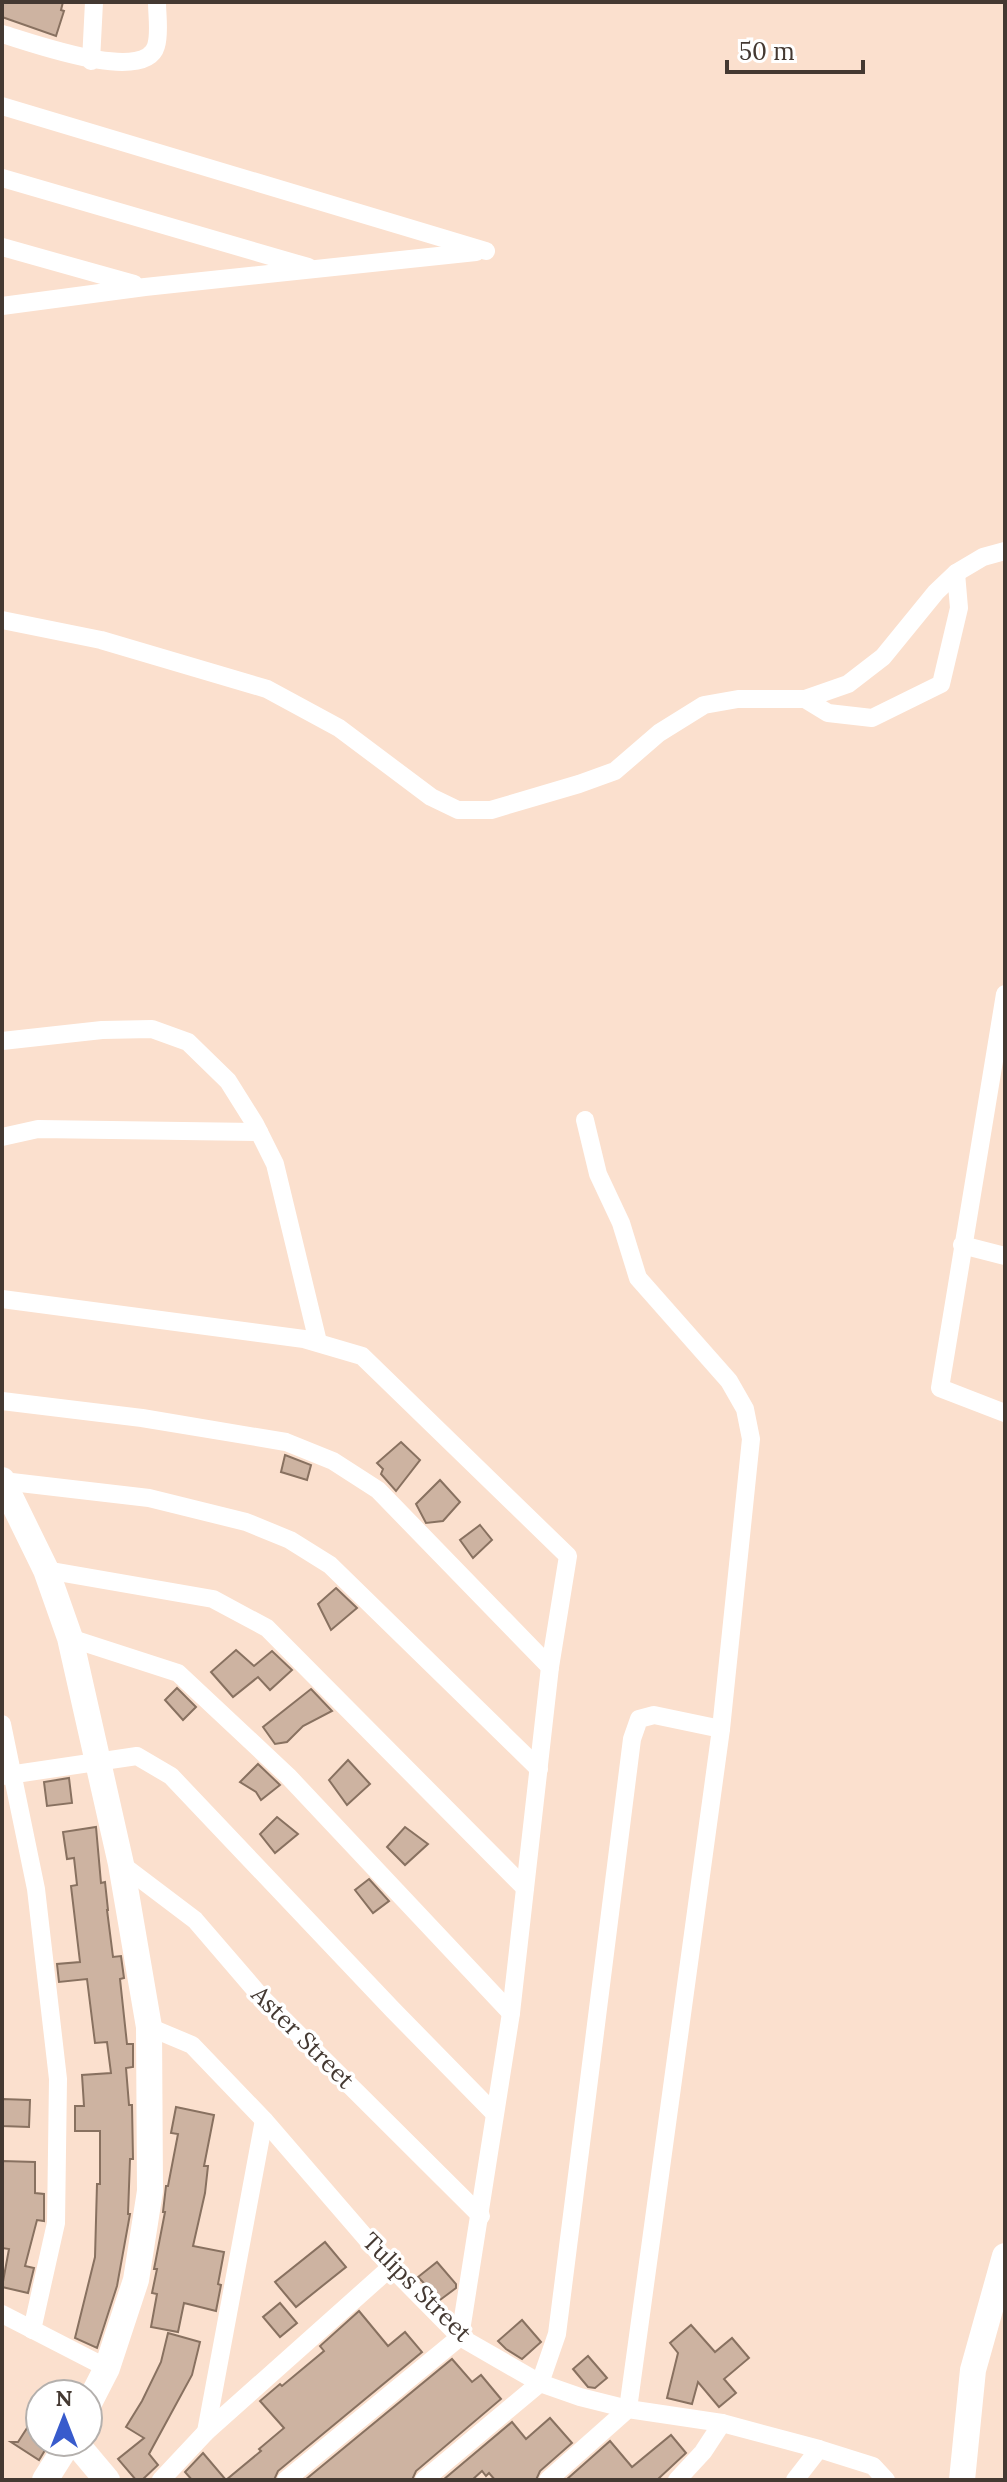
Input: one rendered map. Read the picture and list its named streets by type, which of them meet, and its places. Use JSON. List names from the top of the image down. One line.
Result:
{"streets":{"street":["Aster Street","Tulips Street"]},"scale_bar":"50 m","north":"top"}
